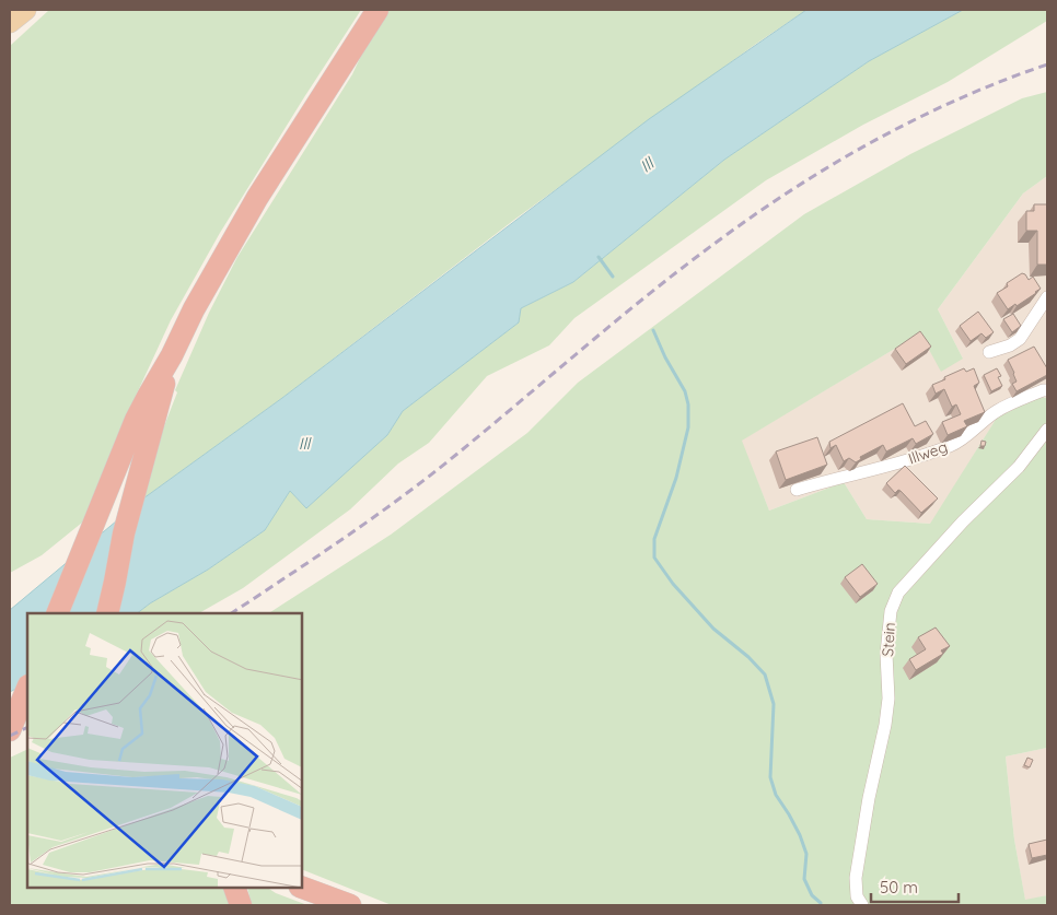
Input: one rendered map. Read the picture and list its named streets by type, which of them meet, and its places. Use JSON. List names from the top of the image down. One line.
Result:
{"streets":{"street":["Illweg","Stein"]},"water":["Ill"],"scale_bar":"50 m"}
